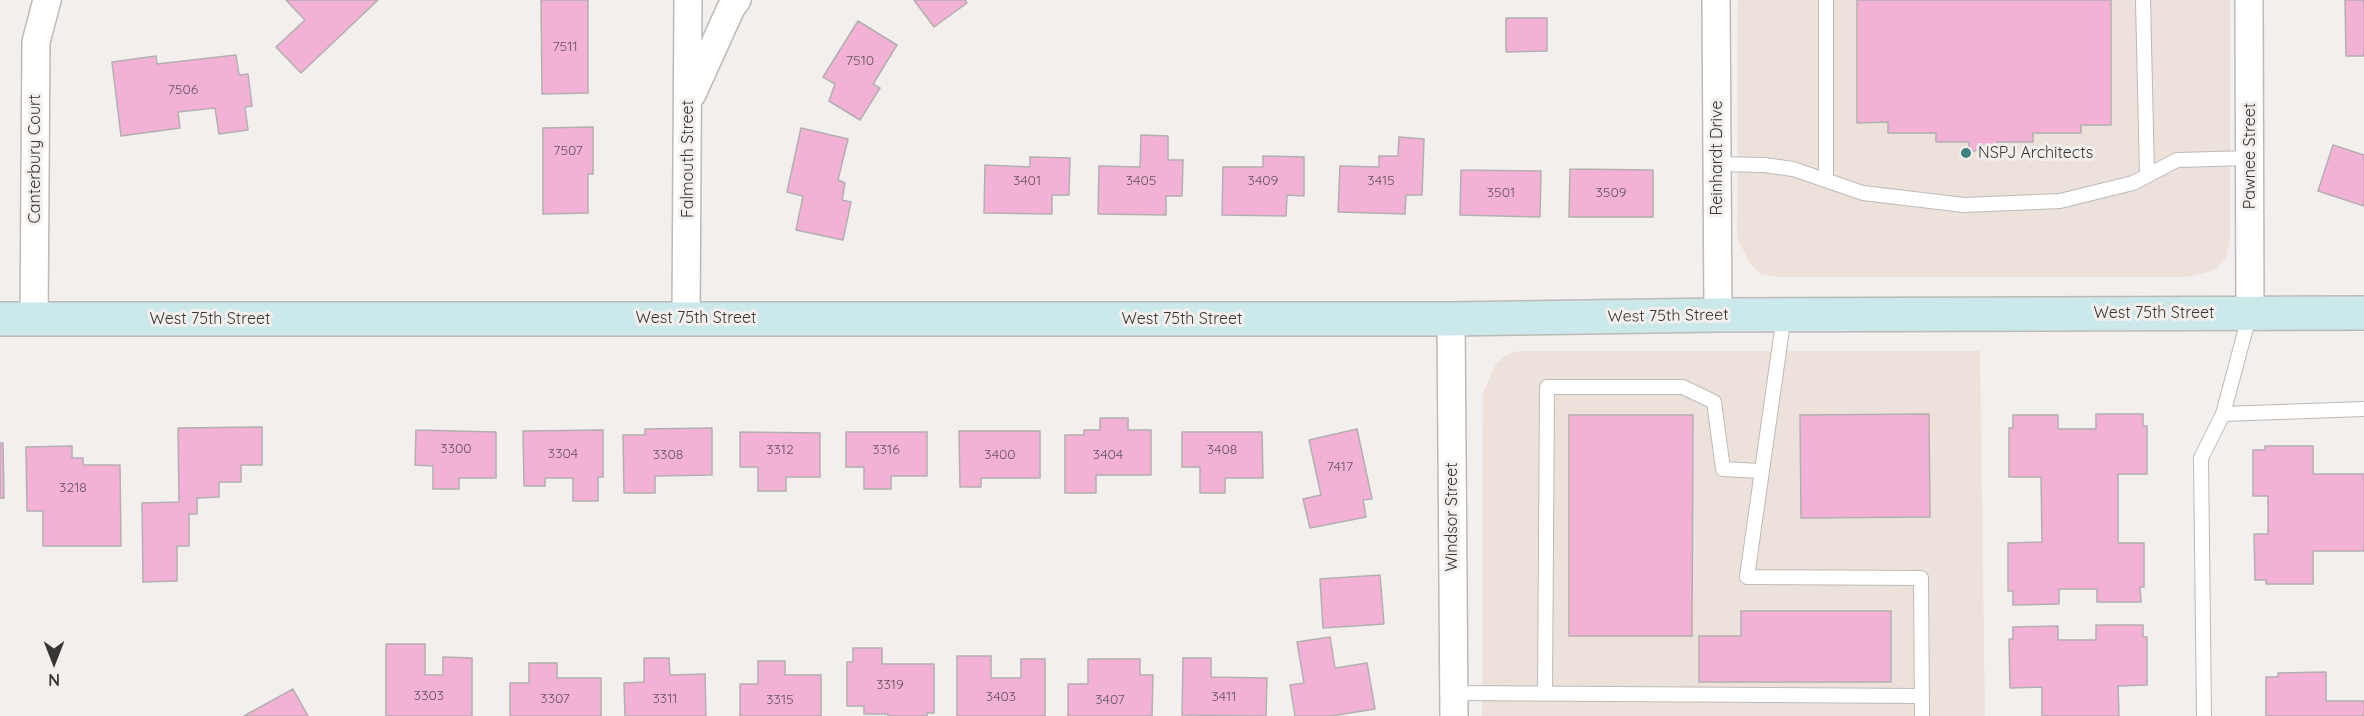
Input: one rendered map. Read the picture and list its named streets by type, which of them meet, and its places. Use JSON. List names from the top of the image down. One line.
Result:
{"streets":{"main road":["West 75th Street"],"street":["Pawnee Street","Reinhardt Drive","Canterbury Court","Falmouth Street","Windsor Street"]},"crossings":[["Pawnee Street","West 75th Street"],["Reinhardt Drive","West 75th Street"],["Canterbury Court","West 75th Street"],["Falmouth Street","West 75th Street"],["West 75th Street","Windsor Street"]],"places":["NSPJ Architects"],"house_numbers":["7511","7510","7506","7507","3401","3405","3409","3415","3501","3509","3300","3312","3316","3408","3304","3308","3400","3404","7417","3218","3319","3303","3403","3411","3307","3311","3315","3407"],"north":"bottom"}
